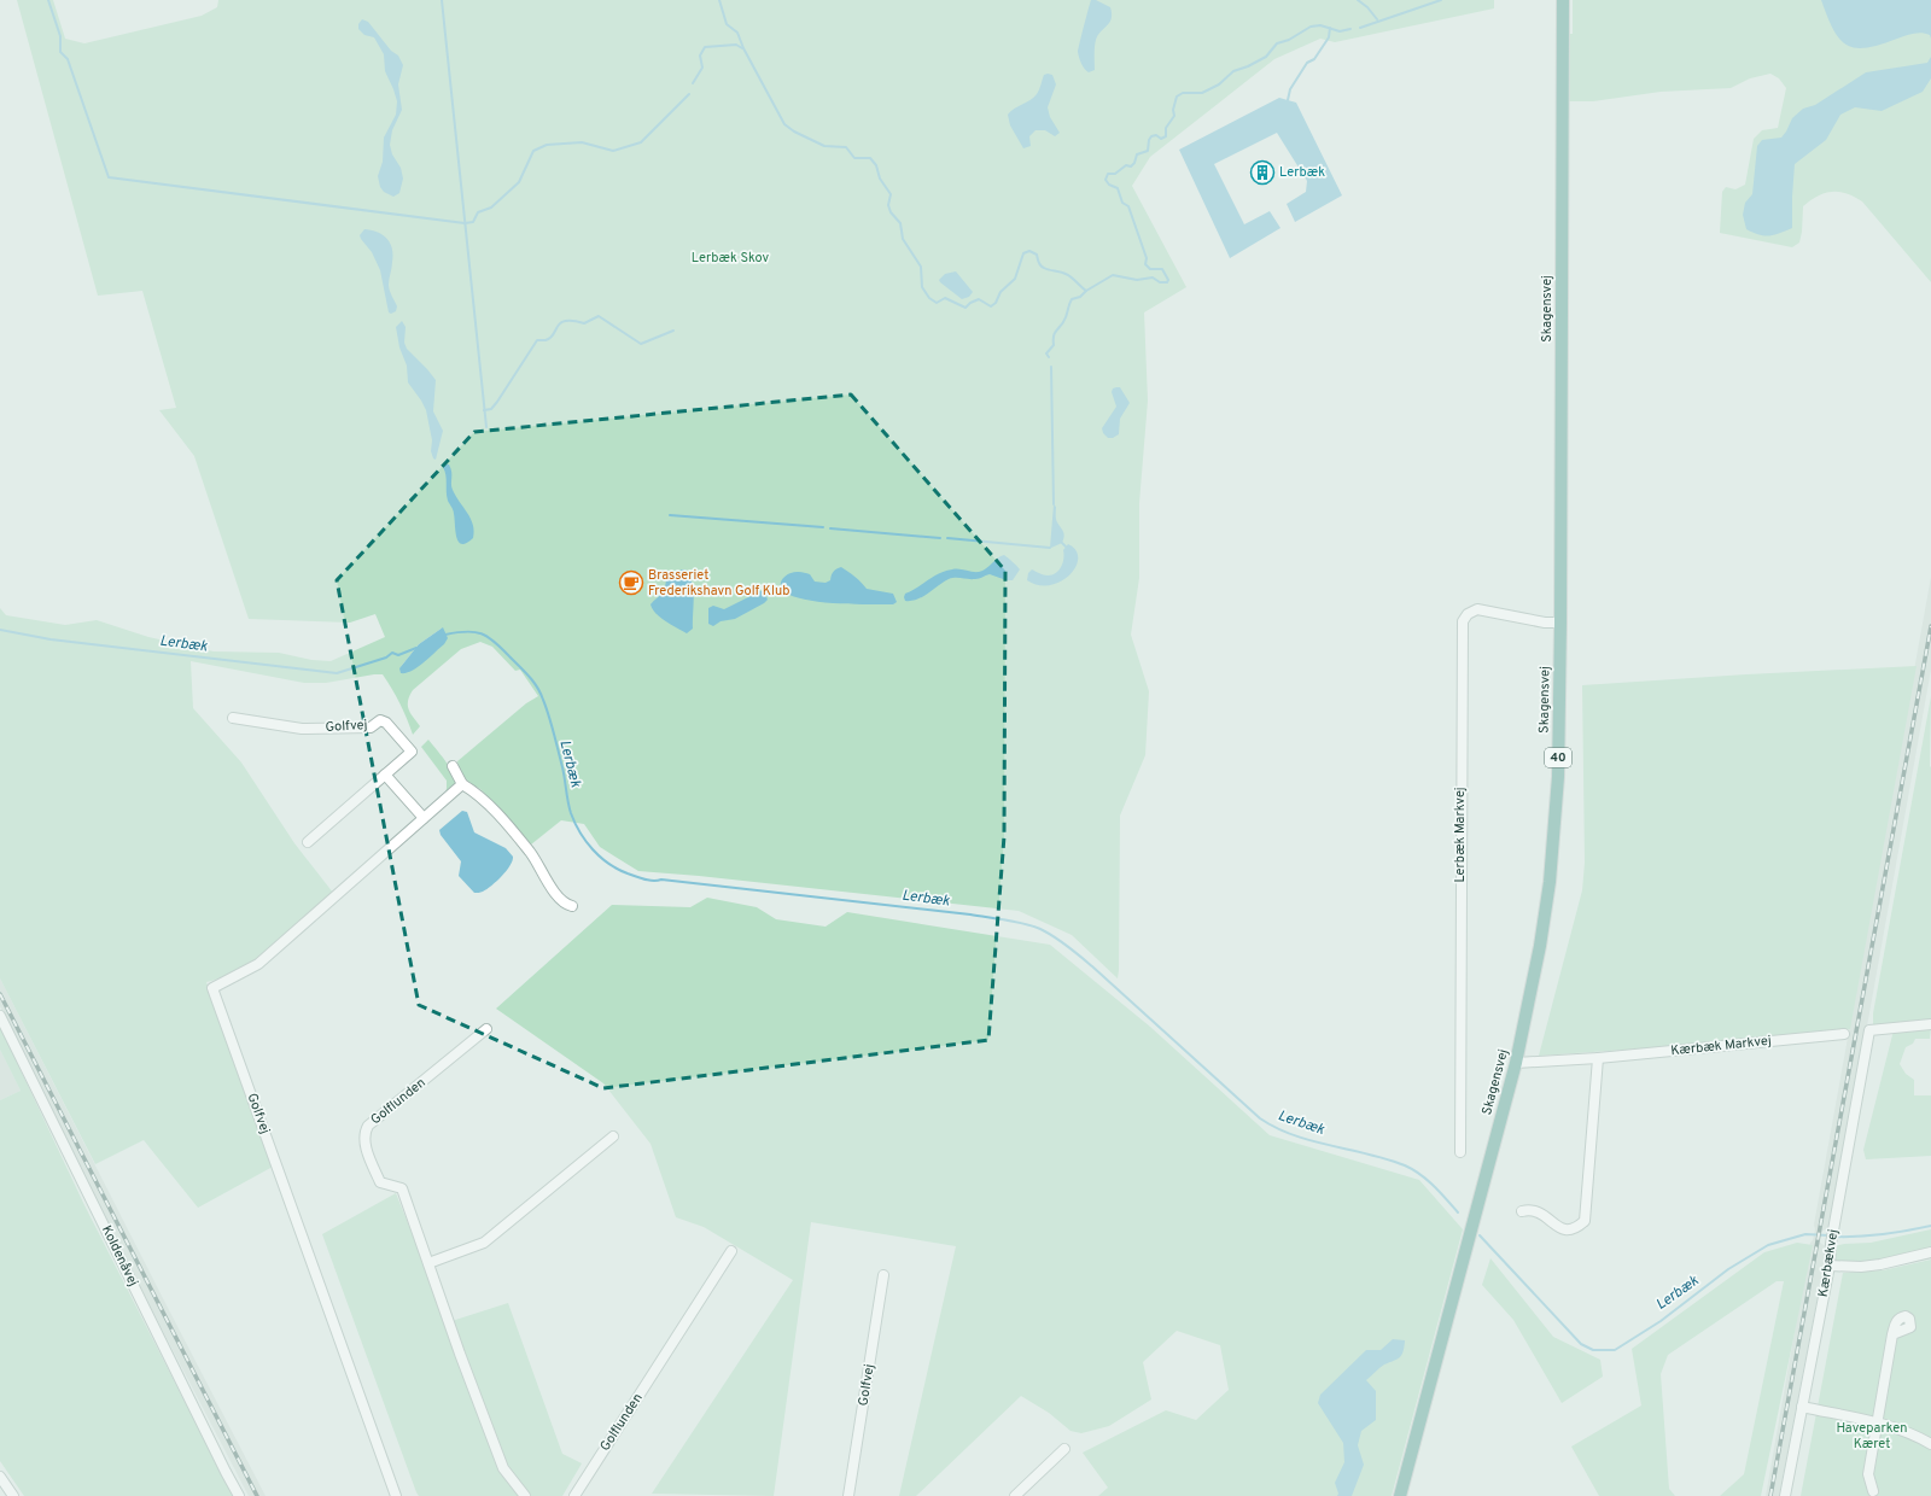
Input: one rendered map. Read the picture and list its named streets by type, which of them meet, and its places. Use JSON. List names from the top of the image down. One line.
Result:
{"streets":{"main road":["Skagensvej","40"],"street":["Golfvej","Lerbæk Markvej","Kærbæk Markvej","Golflunden","Koldenåvej","Kærbækvej"]},"crossings":[["Skagensvej","Lerbæk Markvej"],["Skagensvej","Kærbæk Markvej"]],"water":["Lerbæk"],"parks":["Lerbæk Skov","Haveparken Kæret"],"places":{"building":["Lerbæk"],"cafe":["Brasseriet Frederikshavn Golf Klub"]}}
